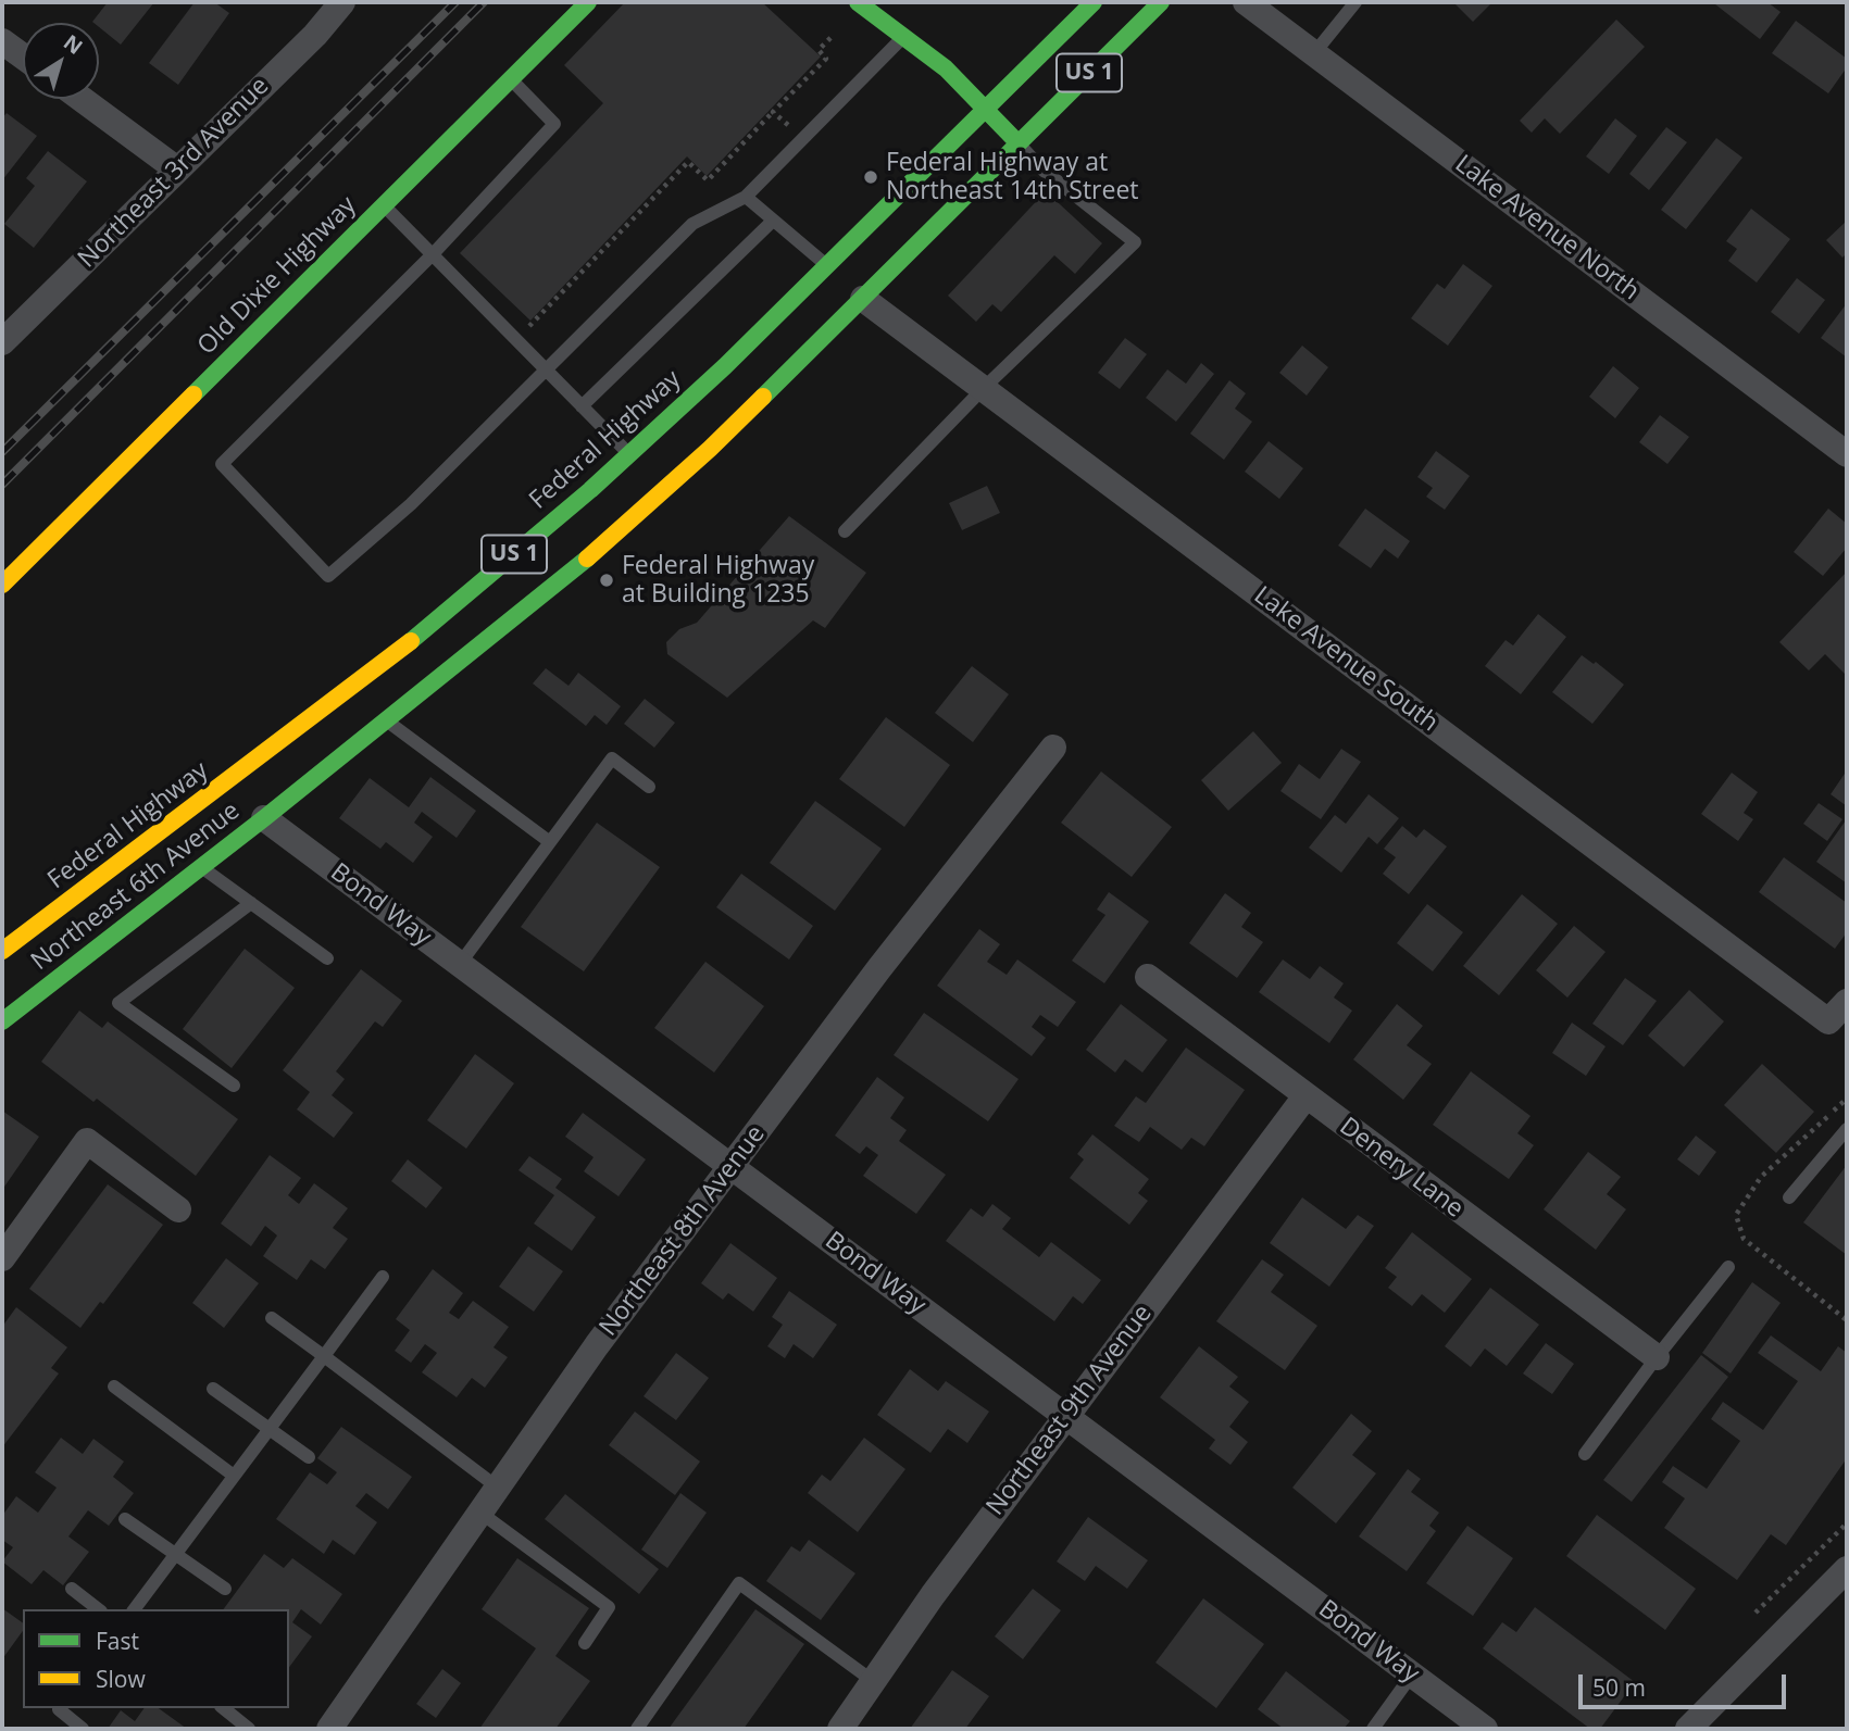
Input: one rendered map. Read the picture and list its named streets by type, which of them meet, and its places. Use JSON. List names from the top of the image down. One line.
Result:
{"streets":{"main road":["US 1","Old Dixie Highway","Federal Highway","Northeast 6th Avenue"],"street":["Northeast 3rd Avenue","Lake Avenue North","Lake Avenue South","Bond Way","Denery Lane","Northeast 8th Avenue","Northeast 9th Avenue"]},"crossings":[["US 1","Lake Avenue South"],["US 1","Northeast 6th Avenue"],["US 1","Bond Way"],["Northeast 6th Avenue","Bond Way"],["Bond Way","Northeast 8th Avenue"],["Bond Way","Northeast 9th Avenue"],["Denery Lane","Northeast 9th Avenue"]],"places":["Federal Highway at Northeast 14th Street","Federal Highway at Building 1235"],"legend":["Fast","Slow"],"scale_bar":"50 m","north":"top right"}
